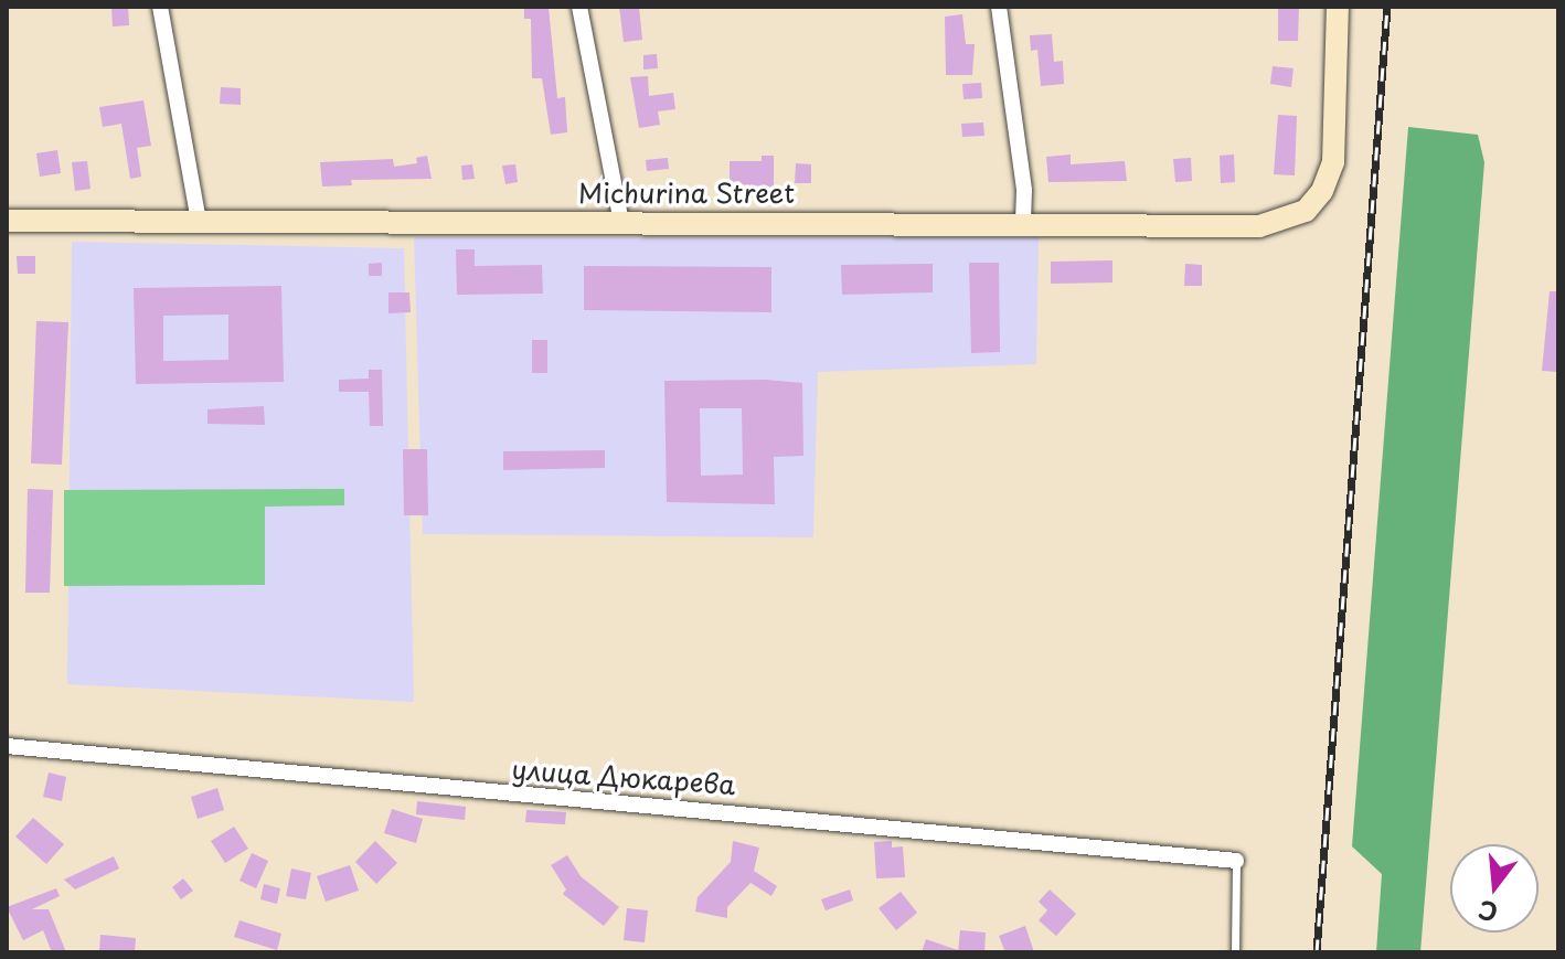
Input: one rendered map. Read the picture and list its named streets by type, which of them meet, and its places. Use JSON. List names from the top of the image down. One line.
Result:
{"streets":{"street":["Michurina Street","улица Дюкарева"]},"north":"bottom"}
